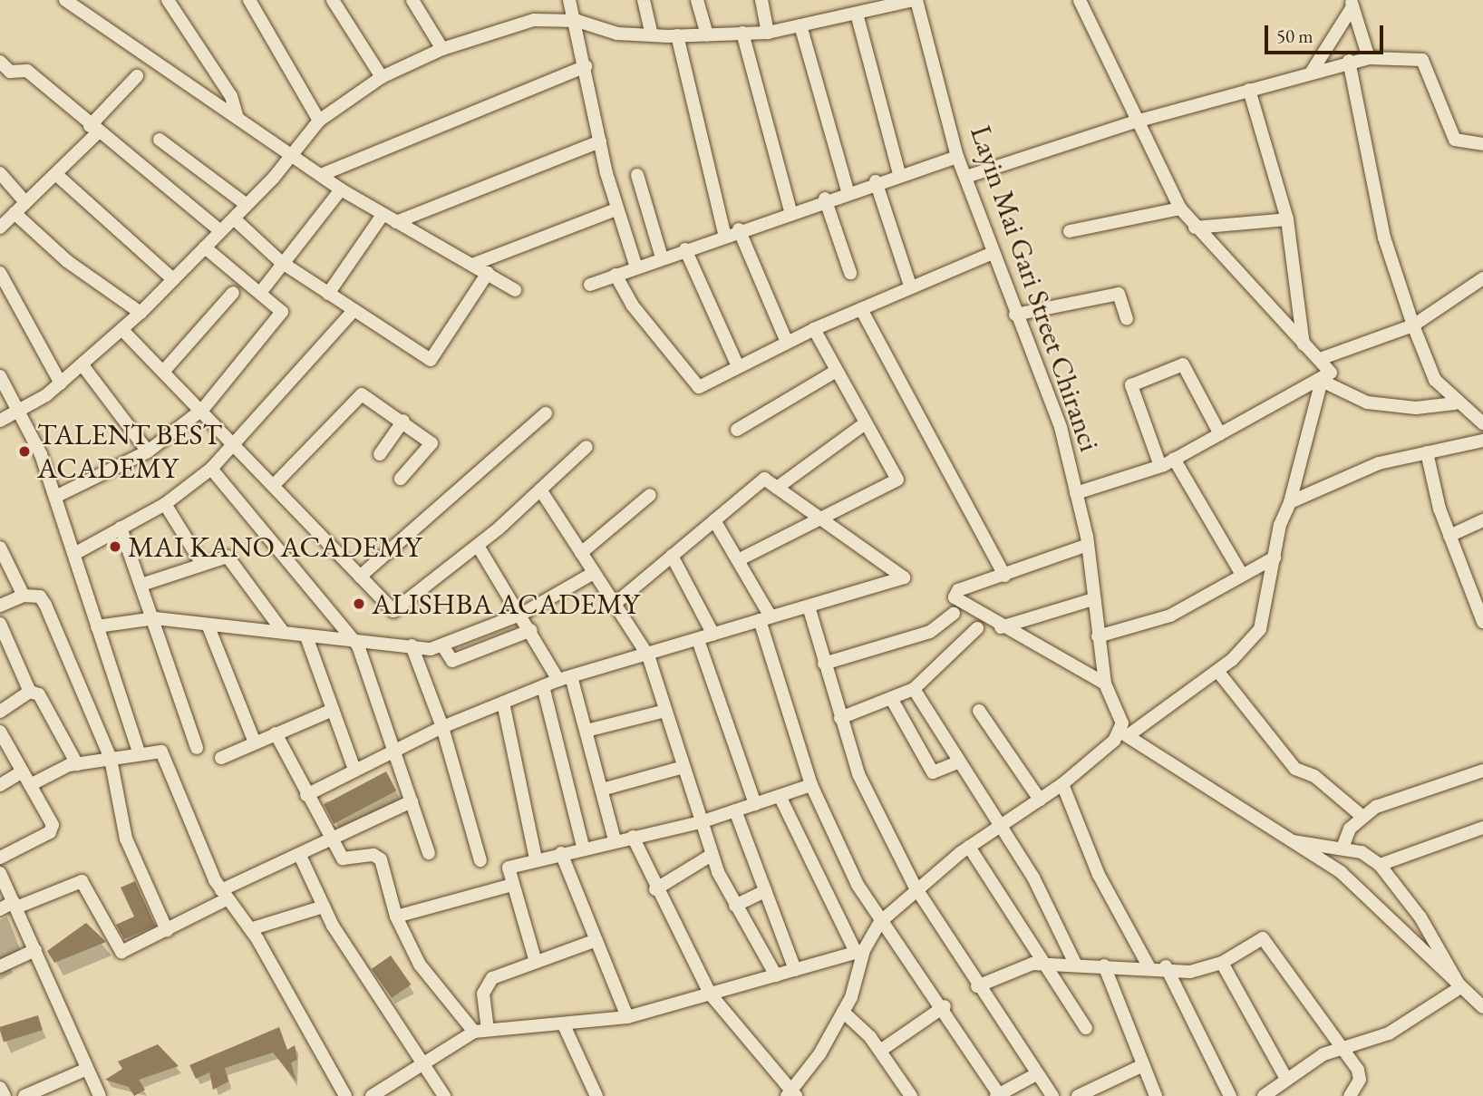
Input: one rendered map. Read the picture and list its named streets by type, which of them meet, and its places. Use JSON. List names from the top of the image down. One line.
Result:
{"streets":{"street":["Layin Mai Gari Street Chiranci"]},"places":["TALENT BEST ACADEMY","MAI KANO ACADEMY","ALISHBA ACADEMY"],"scale_bar":"50 m"}
